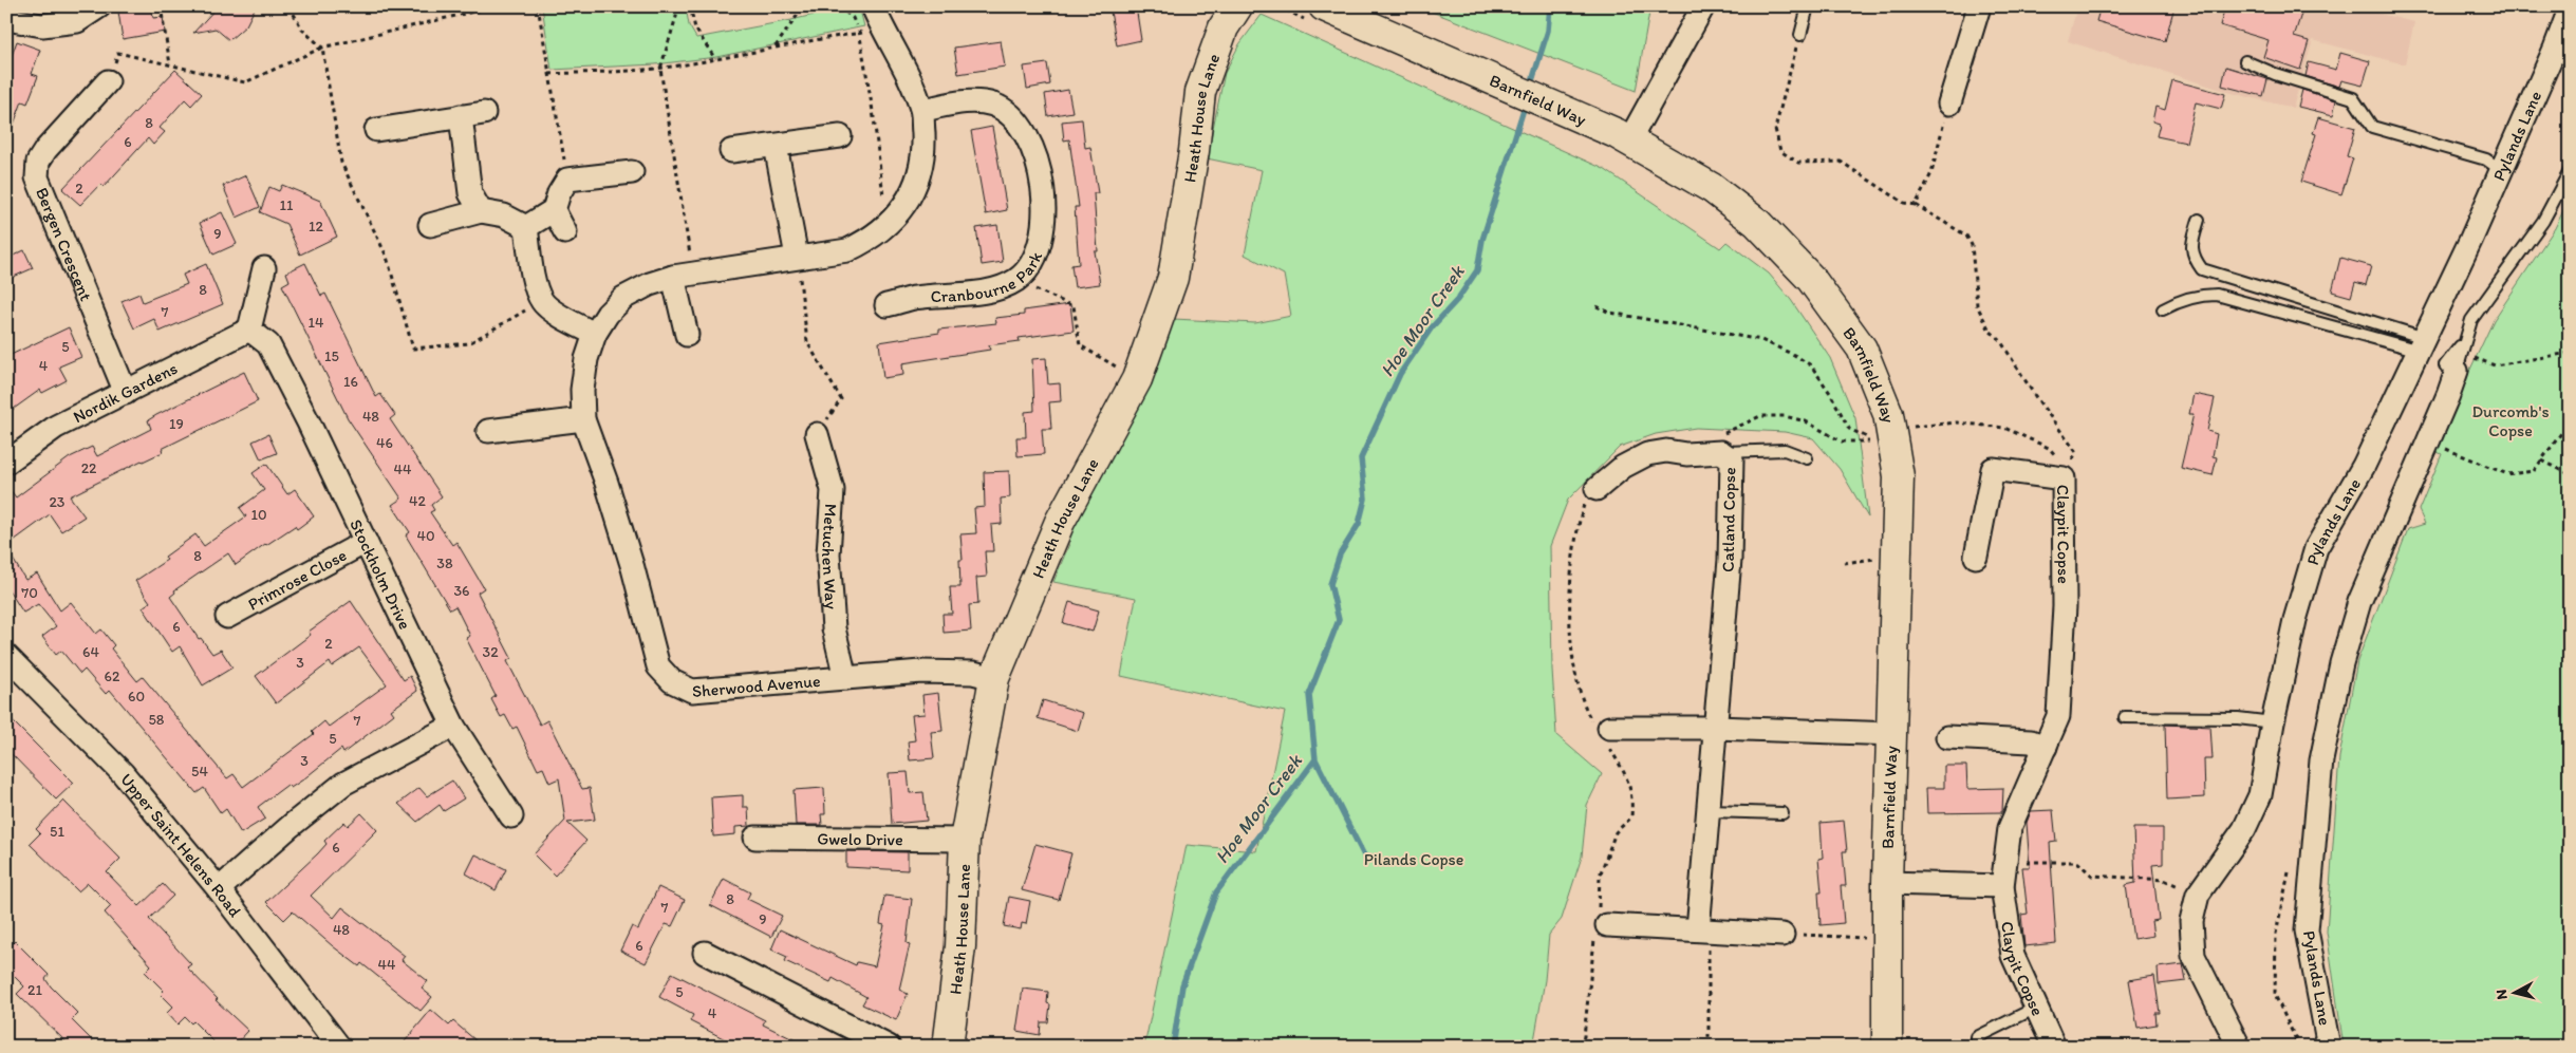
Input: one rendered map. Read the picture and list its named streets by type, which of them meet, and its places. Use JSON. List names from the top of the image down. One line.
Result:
{"streets":{"street":["Barnfield Way","Heath House Lane","Pylands Lane","Bergen Crescent","Cranbourne Park","Nordik Gardens","Catland Copse","Claypit Copse","Metuchen Way","Stockholm Drive","Primrose Close","Sherwood Avenue","Gwelo Drive","Upper Saint Helens Road"]},"crossings":[["Heath House Lane","Sherwood Avenue"],["Heath House Lane","Gwelo Drive"],["Bergen Crescent","Nordik Gardens"],["Nordik Gardens","Stockholm Drive"],["Metuchen Way","Sherwood Avenue"],["Stockholm Drive","Primrose Close"]],"water":["Hoe Moor Creek"],"parks":["Durcomb's Copse","Pilands Copse"],"house_numbers":["8","6","2","11","12","9","8","7","14","5","15","4","16","48","19","46","22","44","42","23","10","40","8","38","36","70","6","2","64","32","3","62","60","58","7","5","3","54","51","6","8","7","9","48","6","44","21","5","4"],"north":"left"}
